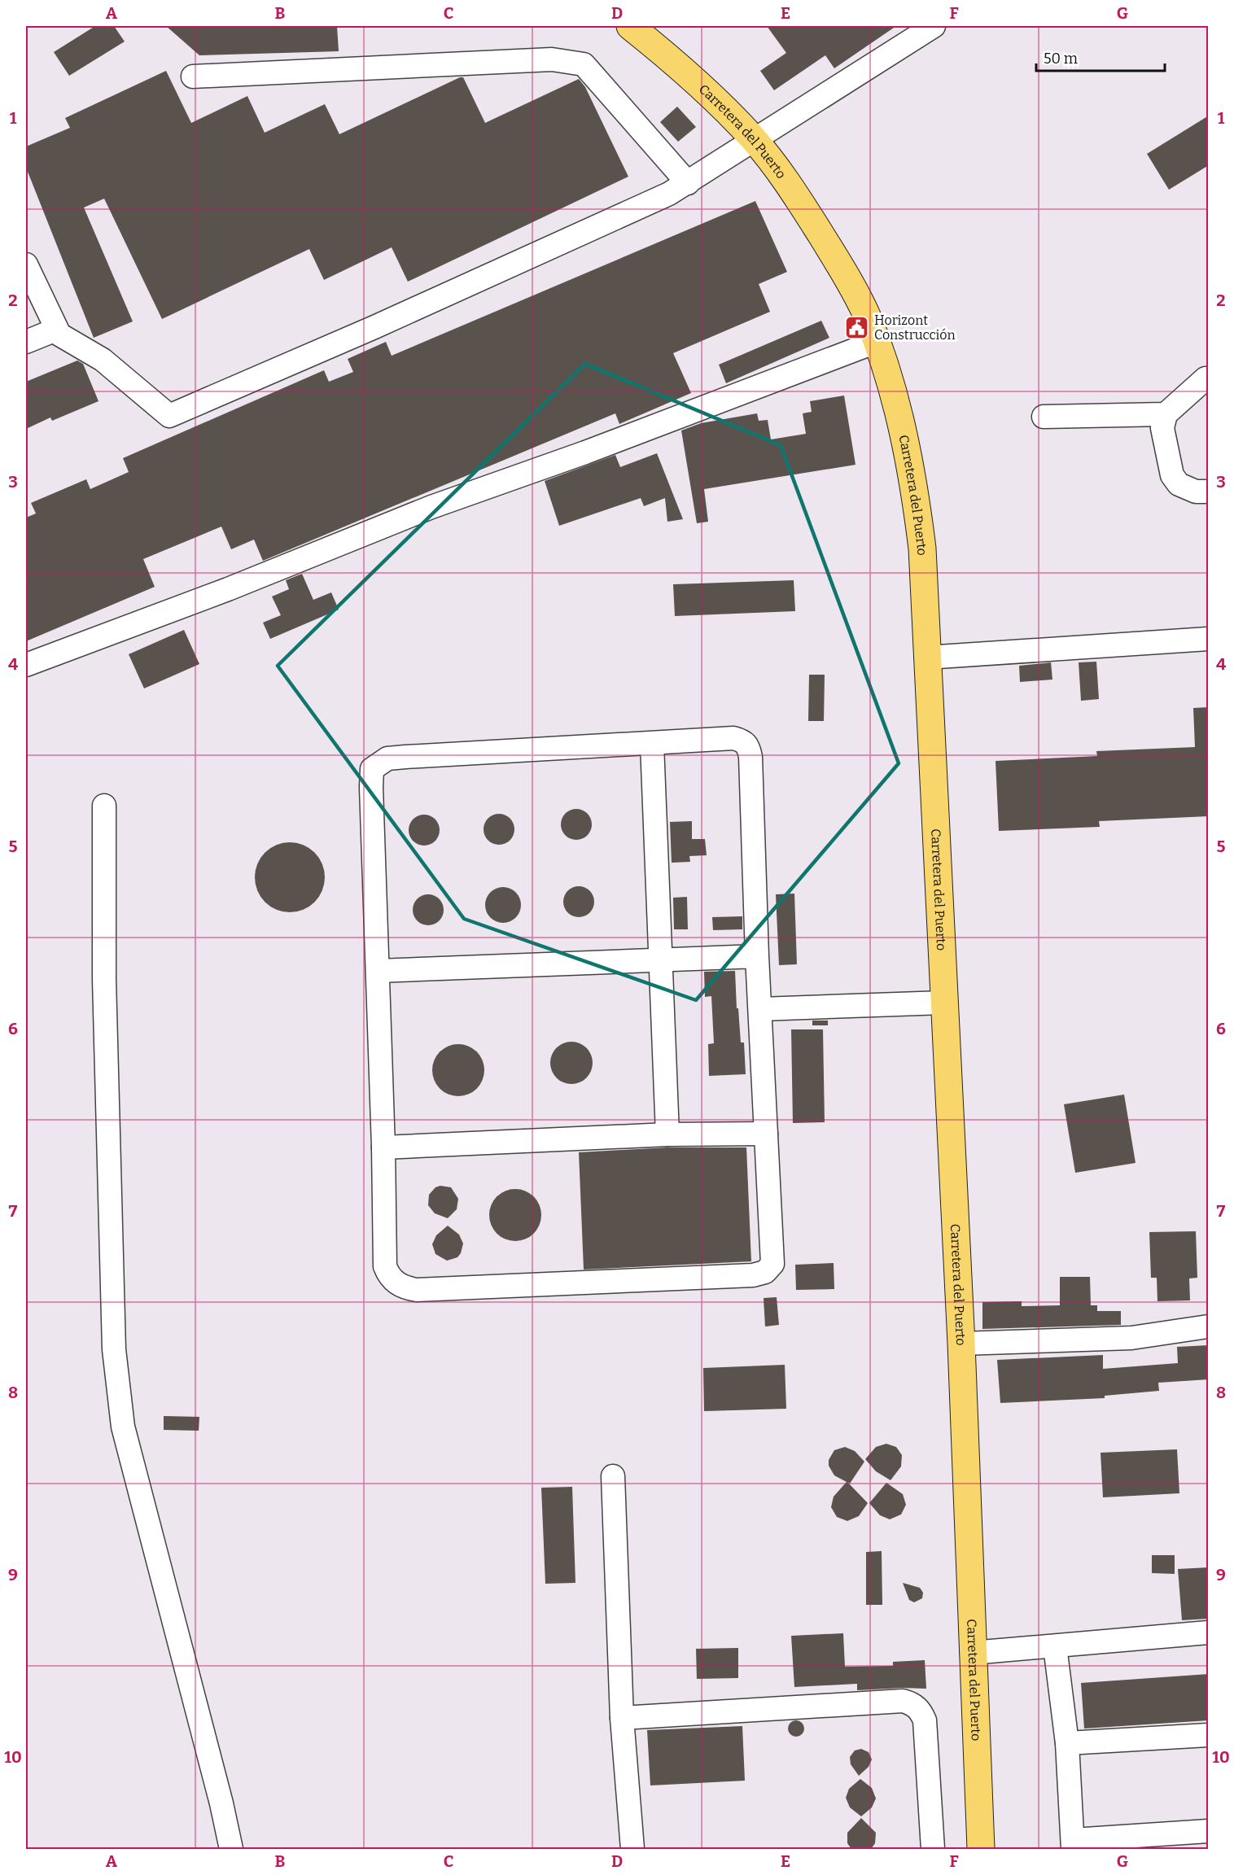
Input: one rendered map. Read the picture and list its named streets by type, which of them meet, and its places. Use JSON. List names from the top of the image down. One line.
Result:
{"streets":{"main road":["Carretera del Puerto"]},"places":{"public building":["Horizont Construcción"]},"scale_bar":"50 m","grid":{"columns":["A","B","C","D","E","F","G"],"rows":["1","2","3","4","5","6","7","8","9","10"]}}
